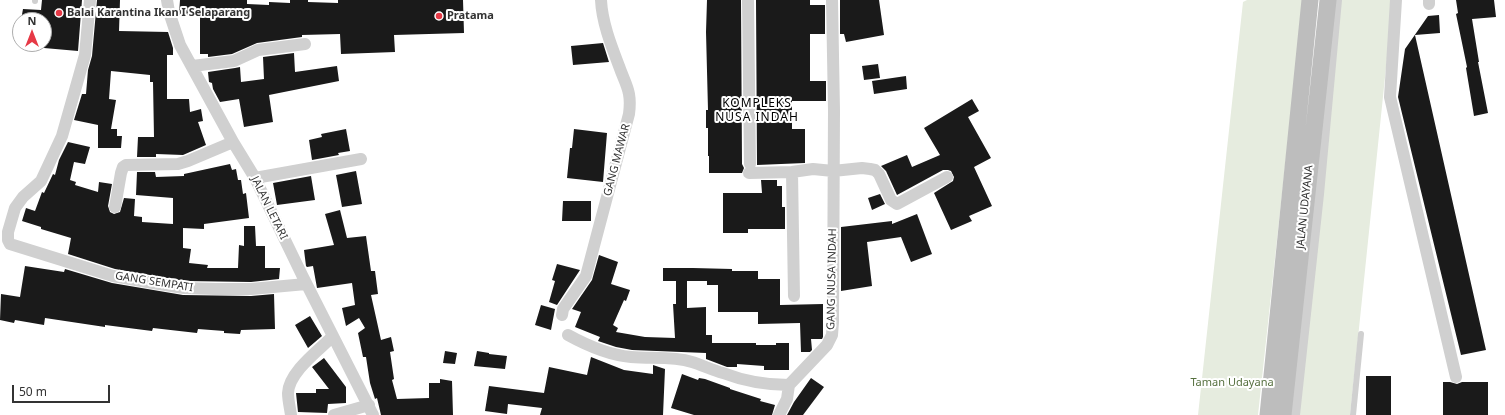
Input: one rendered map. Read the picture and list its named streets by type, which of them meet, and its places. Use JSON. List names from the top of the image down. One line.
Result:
{"streets":{"main road":["JALAN UDAYANA"],"street":["GANG MAWAR","JALAN LETARI","GANG NUSA INDAH","GANG SEMPATI"]},"crossings":[["JALAN LETARI","GANG SEMPATI"]],"districts":["KOMPLEKS NUSA INDAH"],"parks":["Taman Udayana"],"places":["Balai Karantina Ikan I Selaparang","Pratama"],"scale_bar":"50 m","north":"top"}
